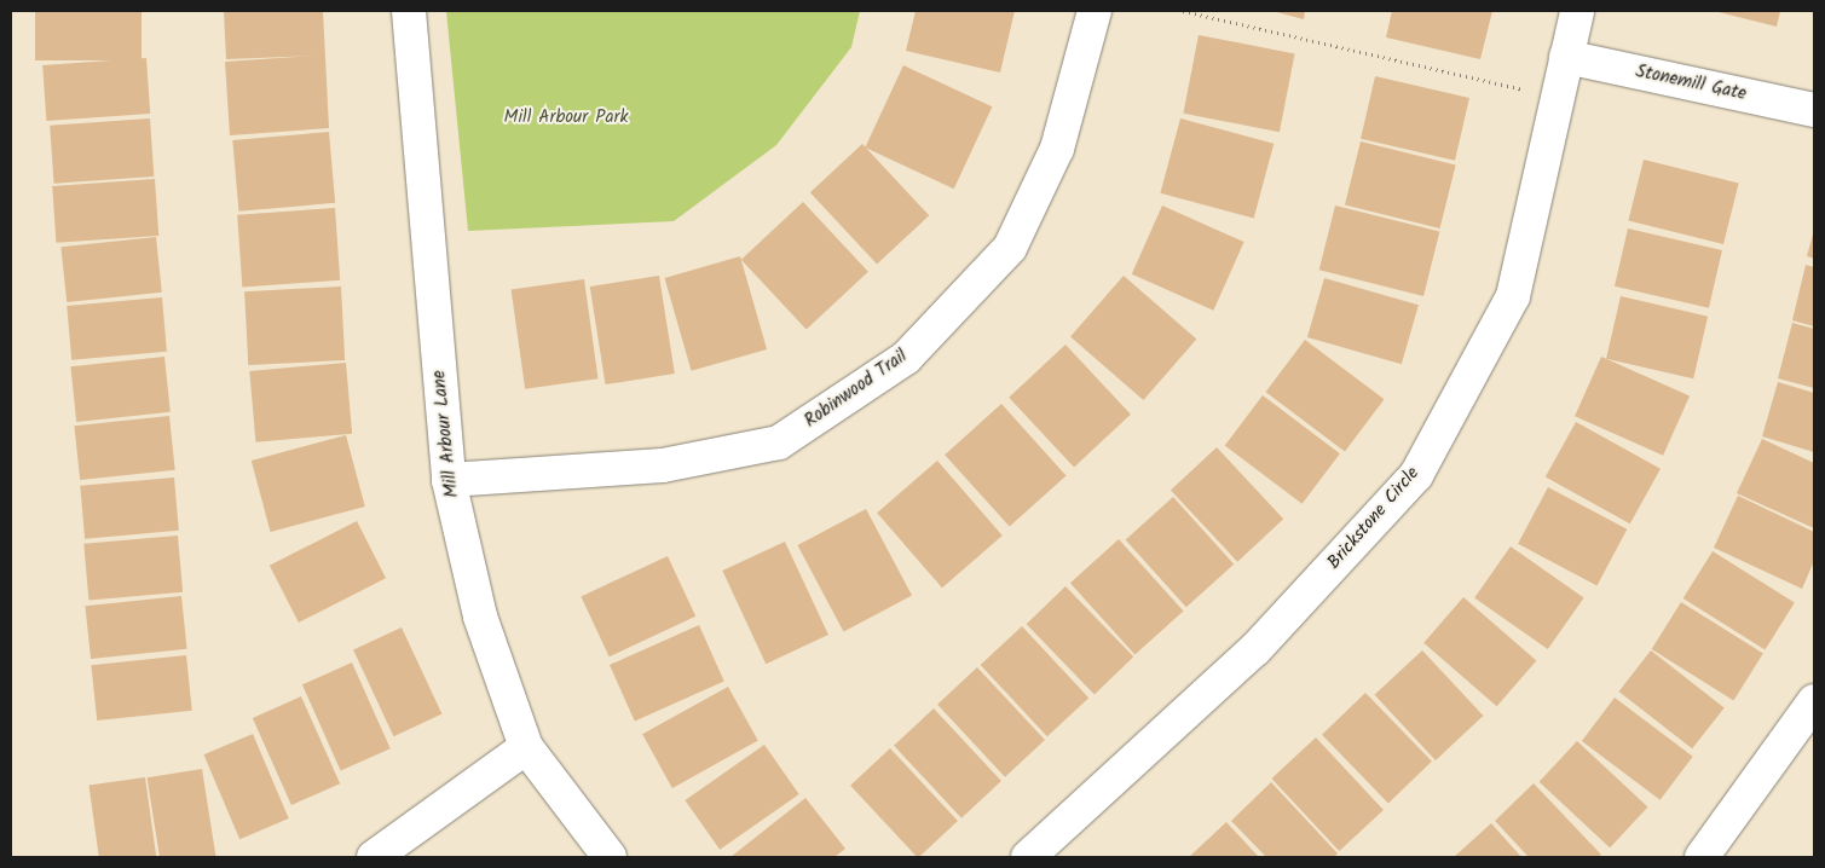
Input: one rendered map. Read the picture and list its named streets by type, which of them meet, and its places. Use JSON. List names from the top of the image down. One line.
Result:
{"streets":{"street":["Stonemill Gate","Robinwood Trail","Mill Arbour Lane","Brickstone Circle"]},"crossings":[["Stonemill Gate","Brickstone Circle"],["Robinwood Trail","Mill Arbour Lane"]],"parks":["Mill Arbour Park"]}
